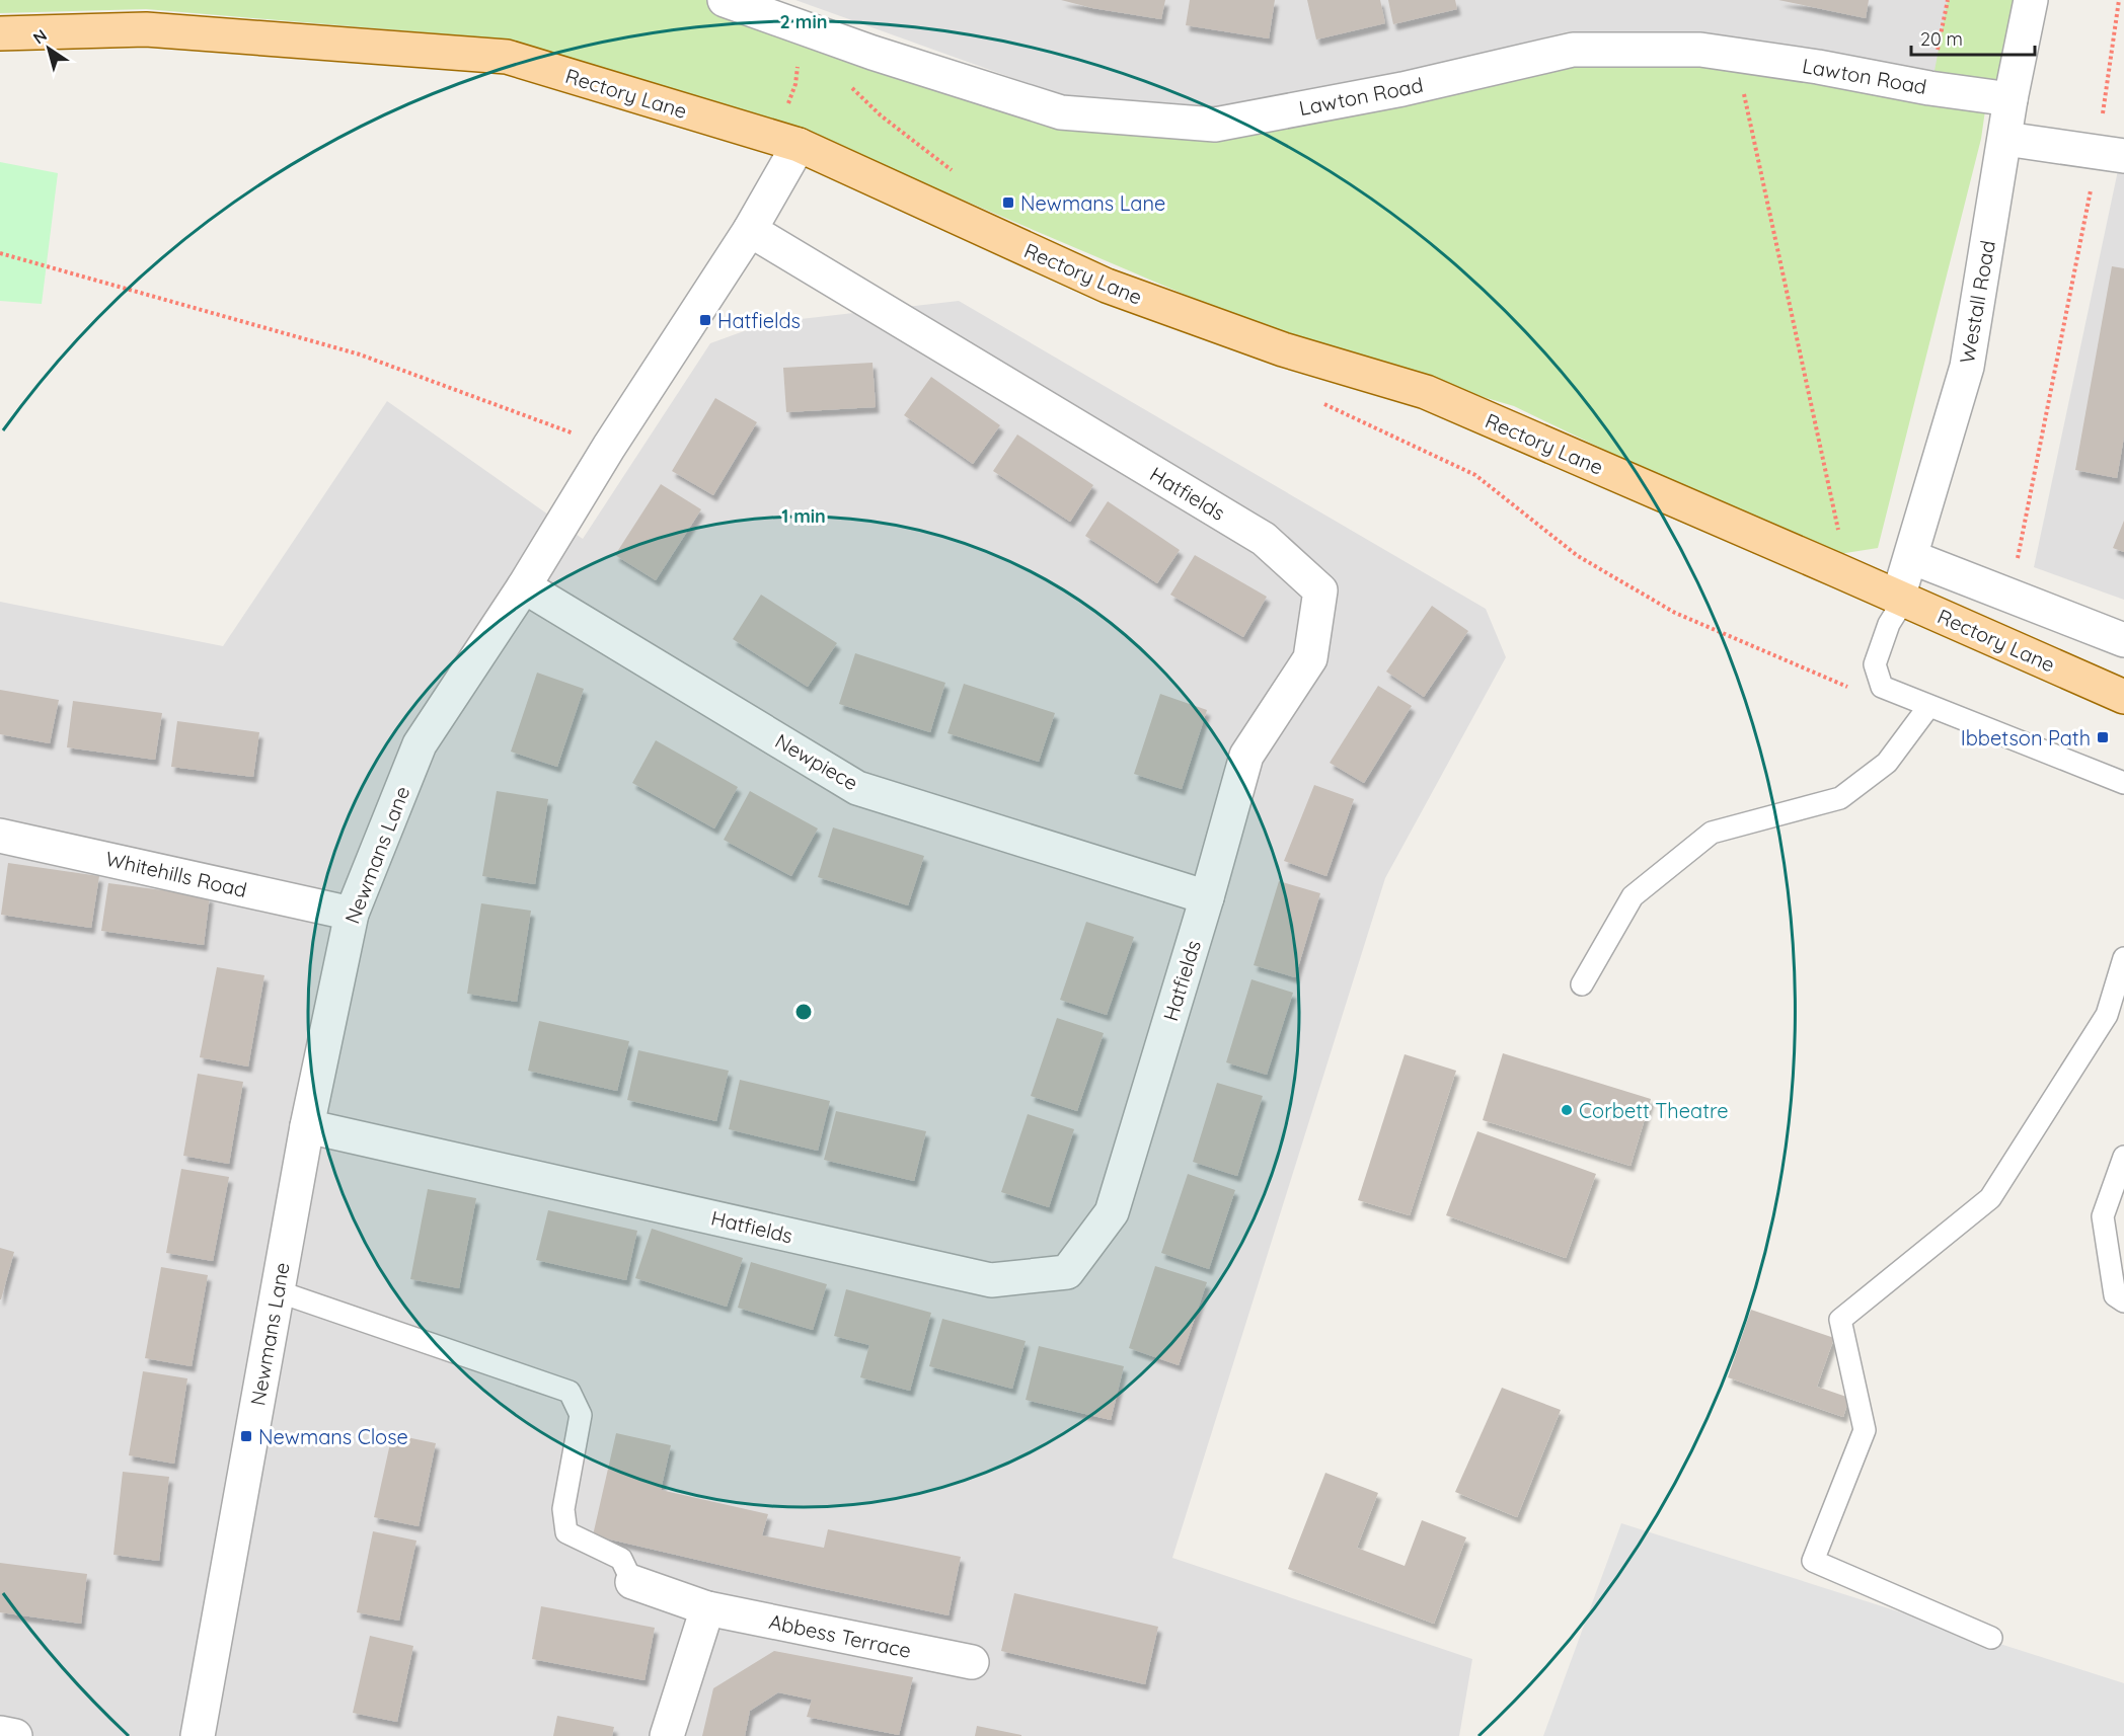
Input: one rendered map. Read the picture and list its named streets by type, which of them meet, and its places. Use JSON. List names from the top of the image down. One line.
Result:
{"streets":{"main road":["Rectory Lane"],"street":["Lawton Road","Westall Road","Hatfields","Newpiece","Newmans Lane","Whitehills Road","Abbess Terrace"]},"crossings":[["Lawton Road","Westall Road"],["Rectory Lane","Westall Road"],["Rectory Lane","Newmans Lane"],["Hatfields","Newpiece"],["Hatfields","Newmans Lane"],["Newpiece","Newmans Lane"],["Newmans Lane","Whitehills Road"]],"places":{"transit":["Newmans Lane","Hatfields","Ibbetson Path","Newmans Close"],"other":["Corbett Theatre"]},"scale_bar":"20 m","north":"top left","rings":["2 min","1 min"]}
